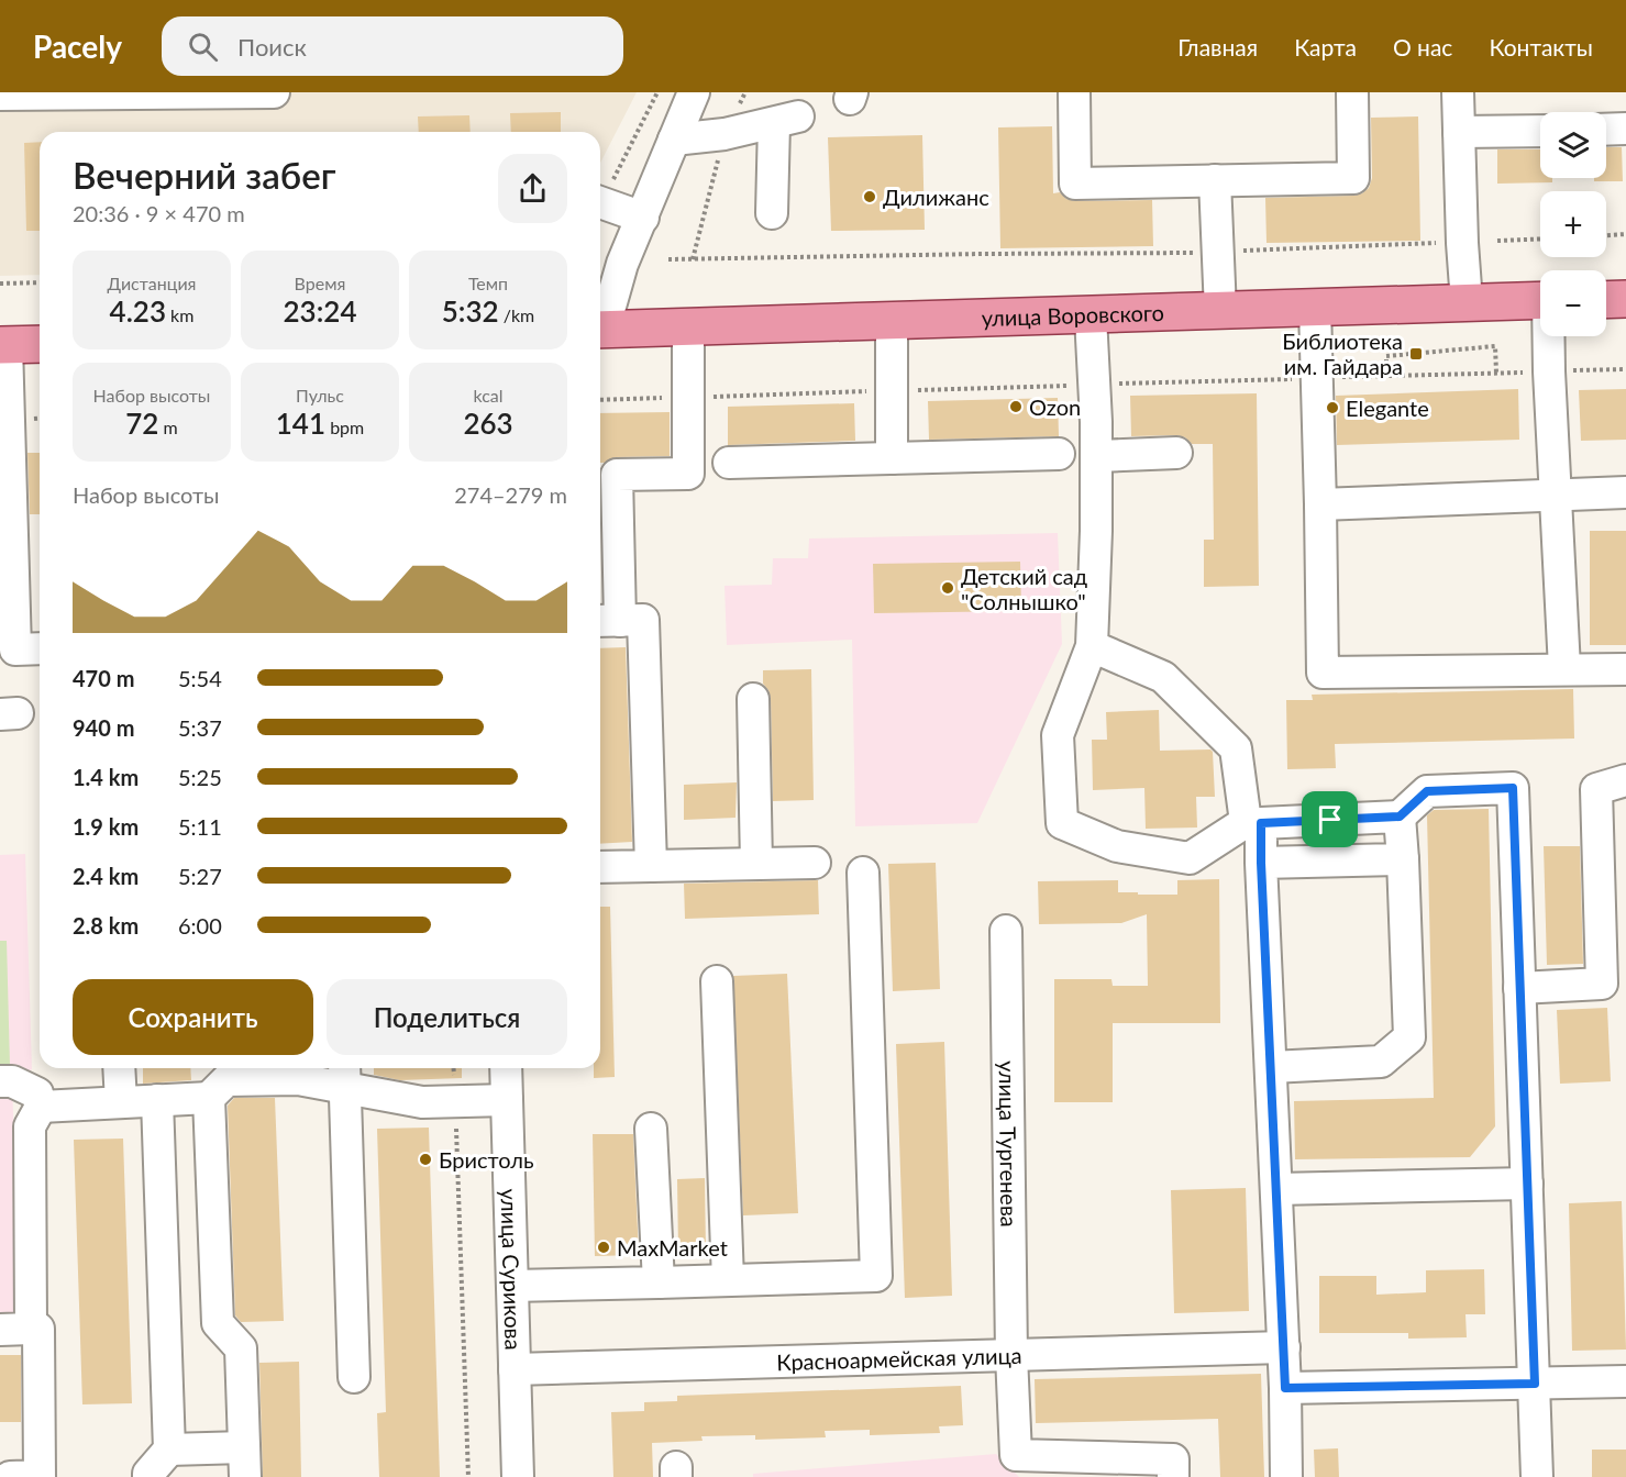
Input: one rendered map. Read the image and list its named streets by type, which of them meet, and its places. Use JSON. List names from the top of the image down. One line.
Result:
{"streets":{"main road":["улица Воровского"],"street":["улица Тургенева","улица Сурикова","Красноармейская улица"]},"crossings":[["улица Тургенева","Красноармейская улица"],["улица Сурикова","Красноармейская улица"]],"places":{"other":["Дилижанс","Ozon","Elegante","Детский сад \"Солнышко\"","Бристоль","MaxMarket"],"transit":["Библиотека им. Гайдара"]},"page":{"header":"Pacely","search":"Поиск","nav":["Главная","Карта","О нас","Контакты"],"map_buttons":["+","−"],"heading":["Вечерний забег","20:36 · 9 × 470 m"],"stats":[["Дистанция","4.23 km"],["Время","23:24"],["Темп","5:32 /km"],["Набор высоты","72 m"],["Пульс","141 bpm"],["kcal","263"]],"chart":["Набор высоты","274–279 m"],"list":[{"name":"470 m","note":"5:54"},{"name":"940 m","note":"5:37"},{"name":"1.4 km","note":"5:25"},{"name":"1.9 km","note":"5:11"},{"name":"2.4 km","note":"5:27"},{"name":"2.8 km","note":"6:00"}],"buttons":["Сохранить","Поделиться"]}}
